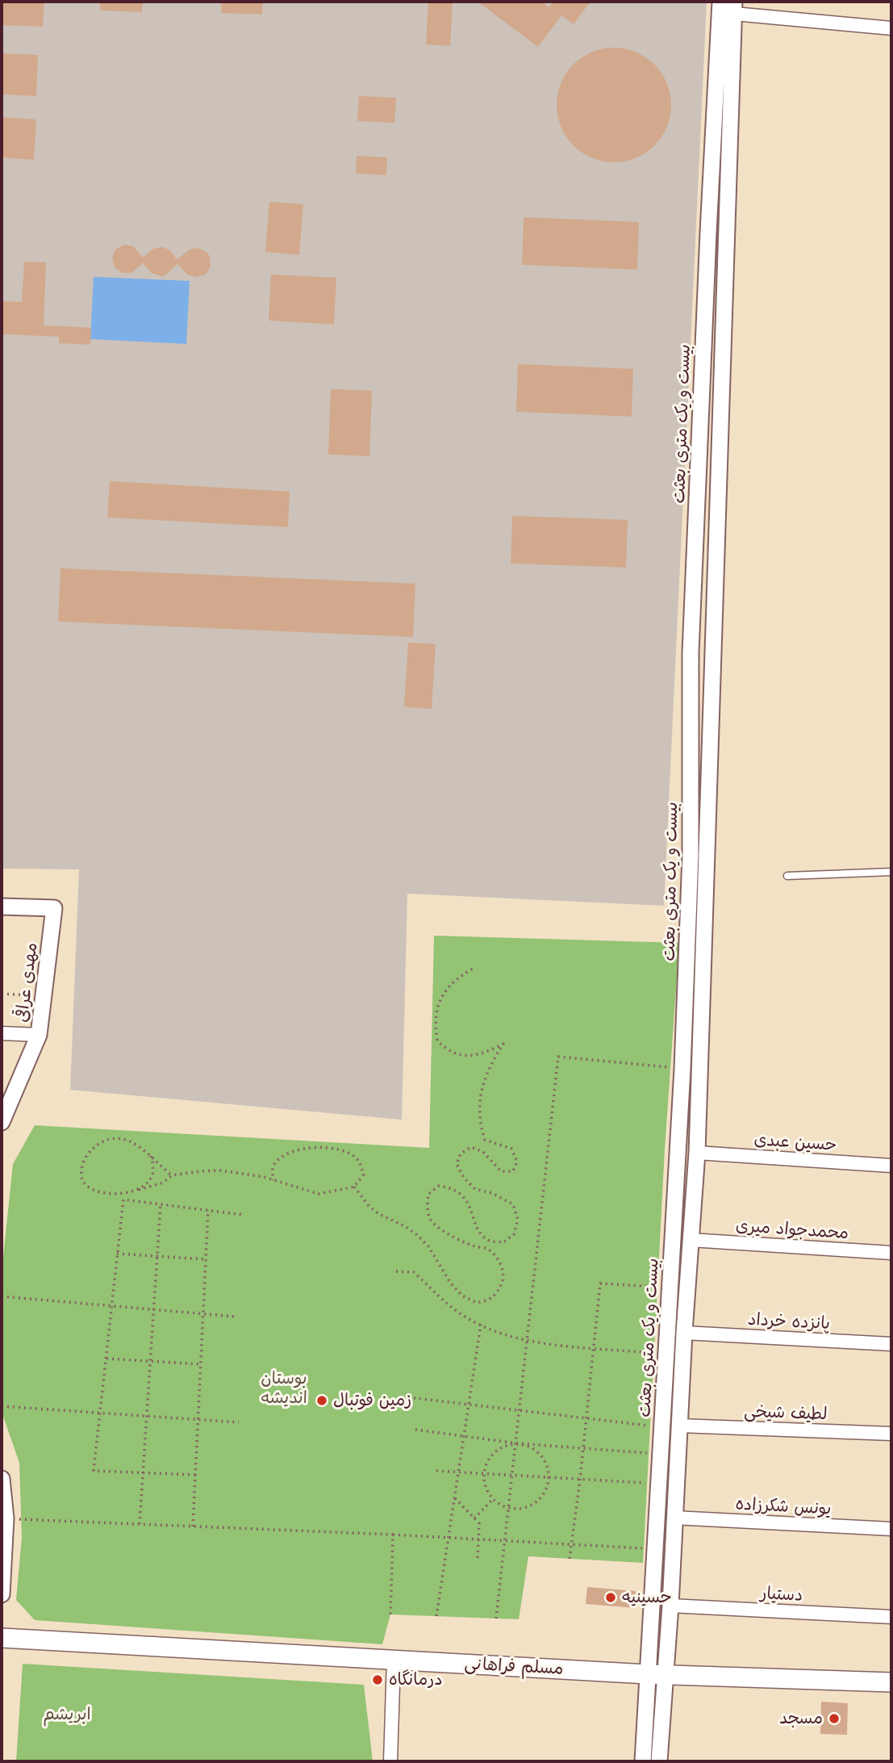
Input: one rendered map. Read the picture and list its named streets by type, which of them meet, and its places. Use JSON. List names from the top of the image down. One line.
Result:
{"streets":{"main road":["مسلم فراهانی"],"street":["بیست و یک متری بعثت","مهدی عراقی","حسین عبدی","محمدجواد میری","پانزده خرداد","لطیف شیخی","یونس شکرزاده","دستیار"]},"crossings":[["بیست و یک متری بعثت","حسین عبدی"],["بیست و یک متری بعثت","محمدجواد میری"],["بیست و یک متری بعثت","پانزده خرداد"],["بیست و یک متری بعثت","لطیف شیخی"],["بیست و یک متری بعثت","یونس شکرزاده"],["بیست و یک متری بعثت","دستیار"],["بیست و یک متری بعثت","مسلم فراهانی"]],"parks":["بوستان اندیشه","ابریشم"],"places":["زمین فوتبال","حسینیه","درمانگاه","مسجد"]}
